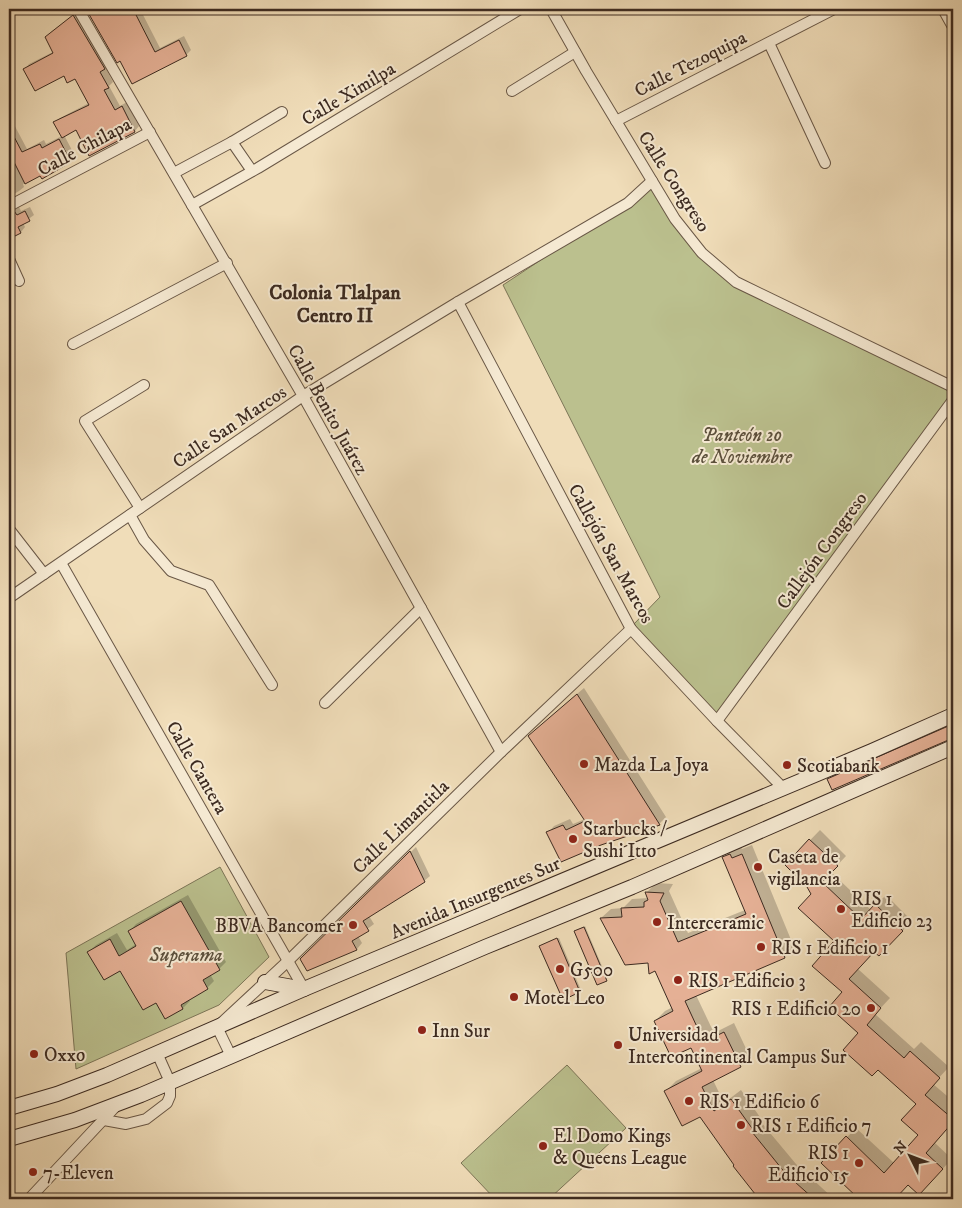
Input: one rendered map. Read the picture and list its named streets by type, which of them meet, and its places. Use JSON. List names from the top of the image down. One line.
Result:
{"streets":{"main road":["Avenida Insurgentes Sur"],"street":["Calle Tezoquipa","Calle Ximilpa","Calle Chilapa","Calle Congreso","Calle Benito Juárez","Calle San Marcos","Callejón Congreso","Callejón San Marcos","Calle Cantera","Calle Limantitla"]},"crossings":[["Calle Tezoquipa","Calle Congreso"],["Calle Ximilpa","Calle Benito Juárez"],["Calle Chilapa","Calle Benito Juárez"],["Calle Congreso","Calle San Marcos"],["Calle Benito Juárez","Calle San Marcos"],["Calle Benito Juárez","Calle Limantitla"],["Calle San Marcos","Callejón San Marcos"],["Calle San Marcos","Calle Cantera"],["Callejón Congreso","Callejón San Marcos"],["Callejón San Marcos","Calle Limantitla"],["Callejón San Marcos","Avenida Insurgentes Sur"],["Calle Cantera","Calle Limantitla"],["Calle Cantera","Avenida Insurgentes Sur"],["Calle Limantitla","Avenida Insurgentes Sur"]],"districts":["Colonia Tlalpan Centro II"],"parks":["Panteón 20 de Noviembre","Superama"],"places":["Mazda La Joya","Scotiabank","Starbucks / Sushi Itto","Caseta de vigilancia","RIS 1 Edificio 23","Interceramic","BBVA Bancomer","RIS 1 Edificio 1","G500","RIS 1 Edificio 3","Motel Leo","RIS 1 Edificio 20","Inn Sur","Universidad Intercontinental Campus Sur","Oxxo","RIS 1 Edificio 6","RIS 1 Edificio 7","El Domo Kings & Queens League","RIS 1 Edificio 15","7-Eleven"],"north":"top left"}
